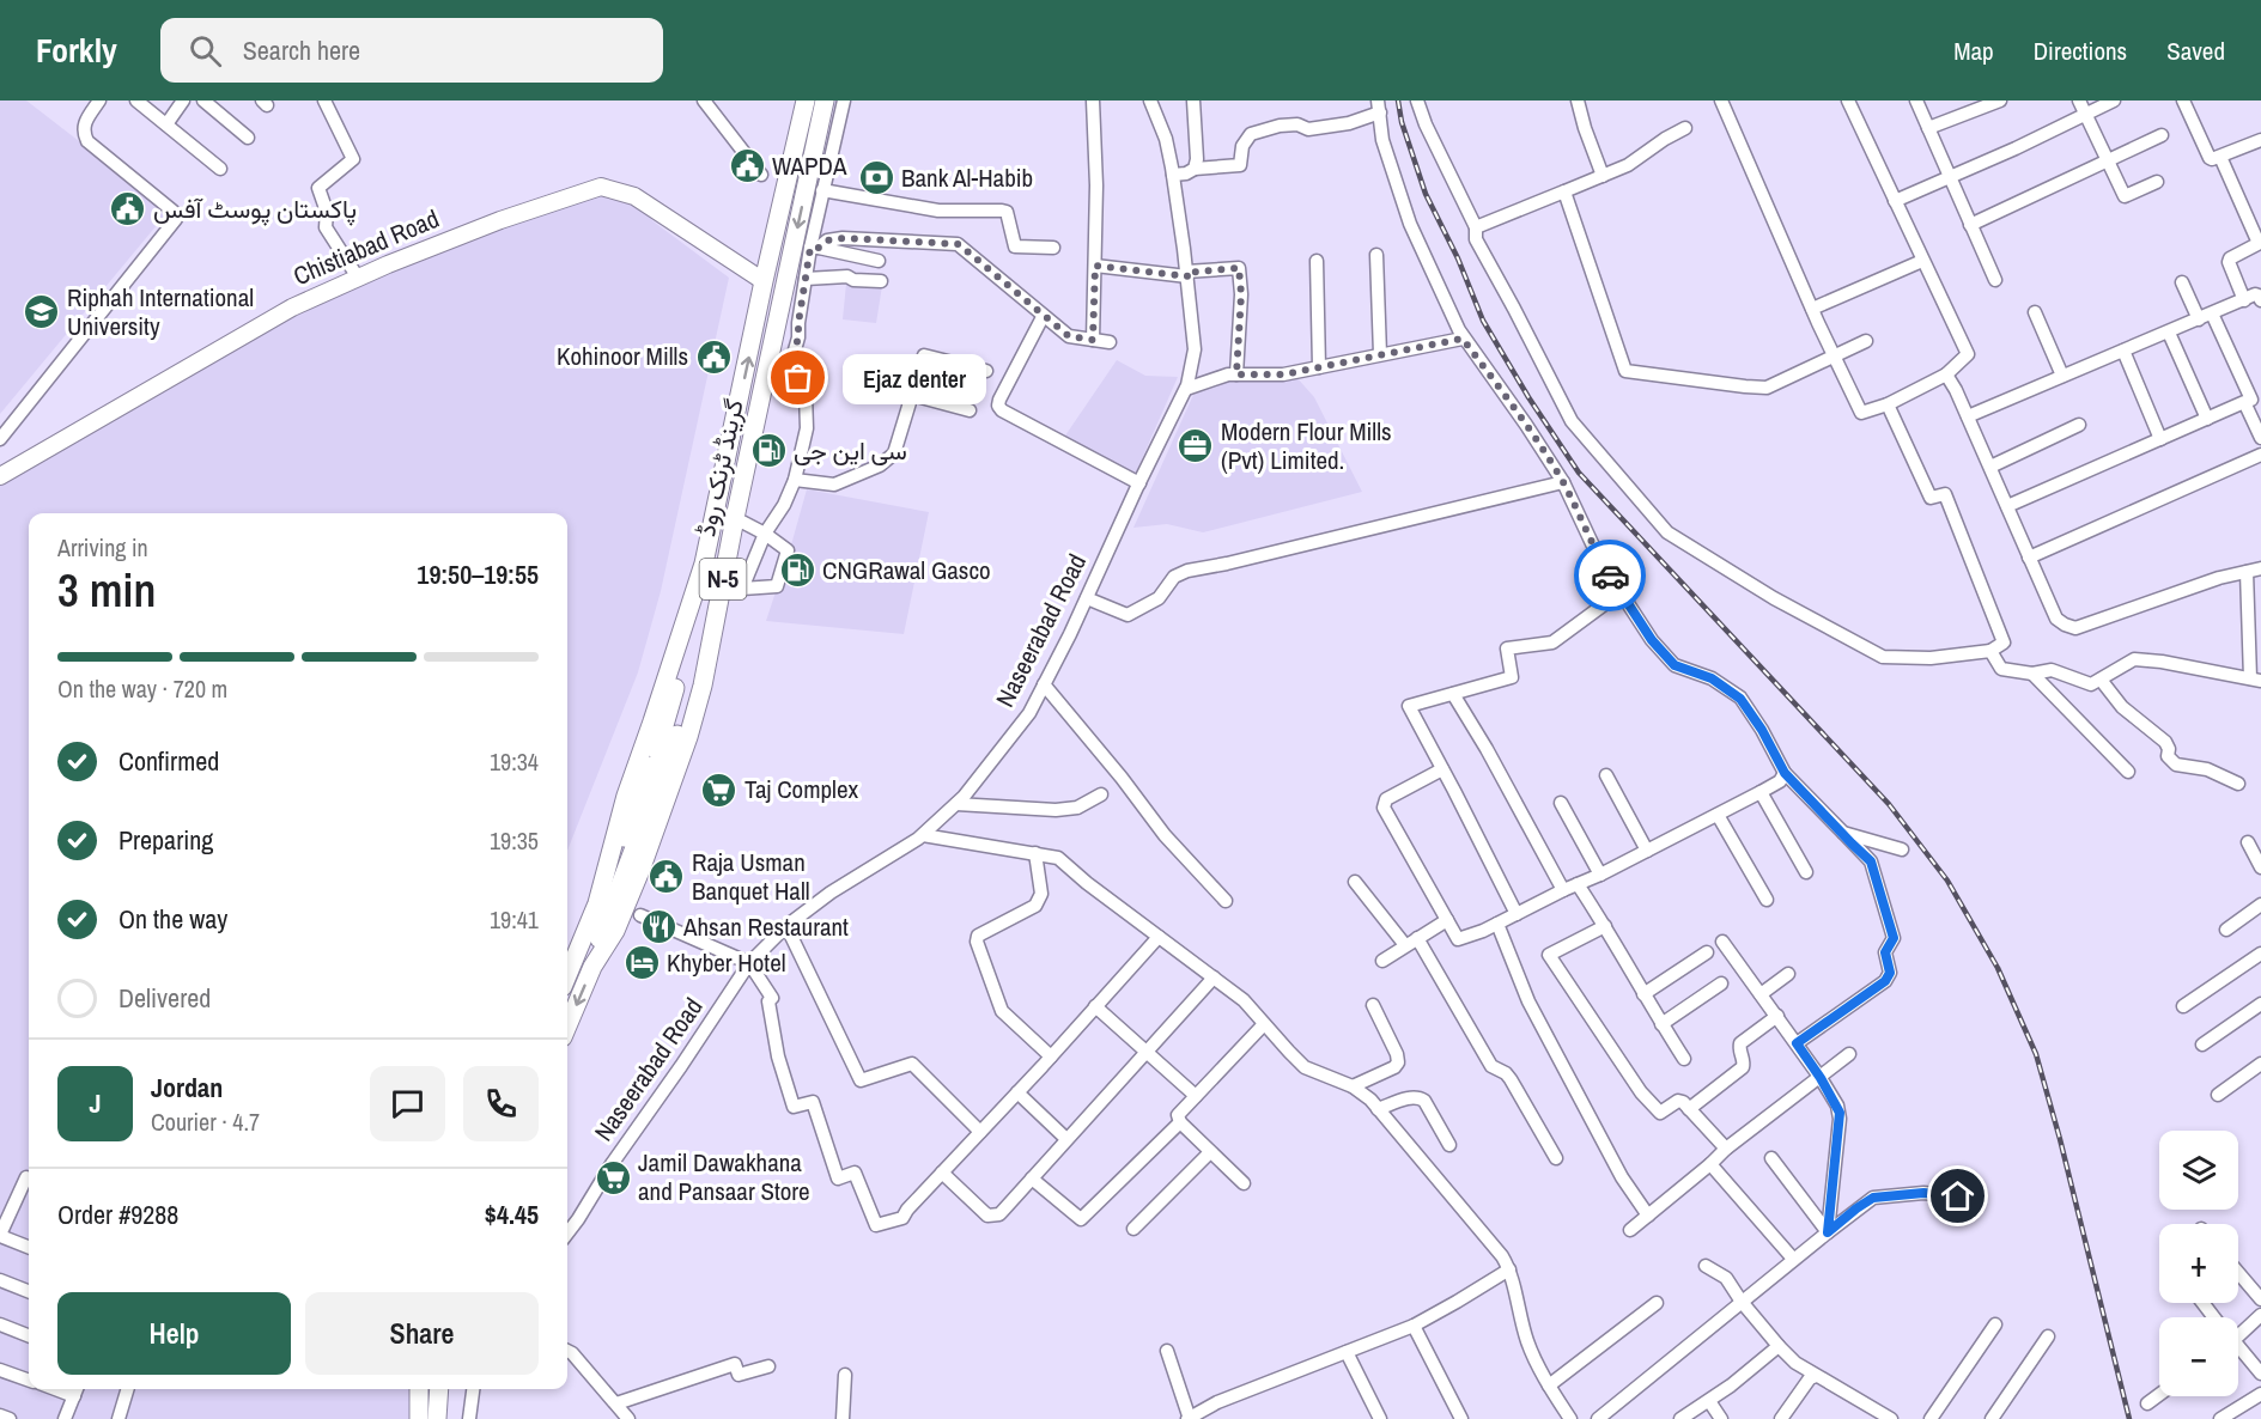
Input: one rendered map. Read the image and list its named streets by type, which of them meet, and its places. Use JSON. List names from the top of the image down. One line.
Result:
{"streets":{"highway":["گرینڈ ٹرنک روڈ","N-5"],"main road":["Chistiabad Road"],"street":["Naseerabad Road"]},"crossings":[["Chistiabad Road","گرینڈ ٹرنک روڈ"]],"places":{"public building":["WAPDA","پاکستان پوسٹ آفس","Kohinoor Mills","Raja Usman Banquet Hall"],"bank":["Bank Al-Habib"],"school or university":["Riphah International University"],"other":["Ejaz denter"],"office":["Modern Flour Mills (Pvt) Limited."],"fuel station":["سی این جی","CNGRawal Gasco"],"supermarket":["Taj Complex","Jamil Dawakhana and Pansaar Store"],"restaurant":["Ahsan Restaurant"],"hotel":["Khyber Hotel"]},"page":{"header":"Forkly","search":"Search here","nav":["Map","Directions","Saved"],"bubble":"Ejaz denter","heading":["3 min","Arriving in","19:50–19:55"],"panel":["Jordan","Courier · 4.7","Order #9288","$4.45"],"bar":"On the way · 720 m","list":[["Confirmed","19:34"],["Preparing","19:35"],["On the way","19:41"],"Delivered"],"round":"J","map_buttons":["+","−"],"buttons":["Help","Share"]}}
